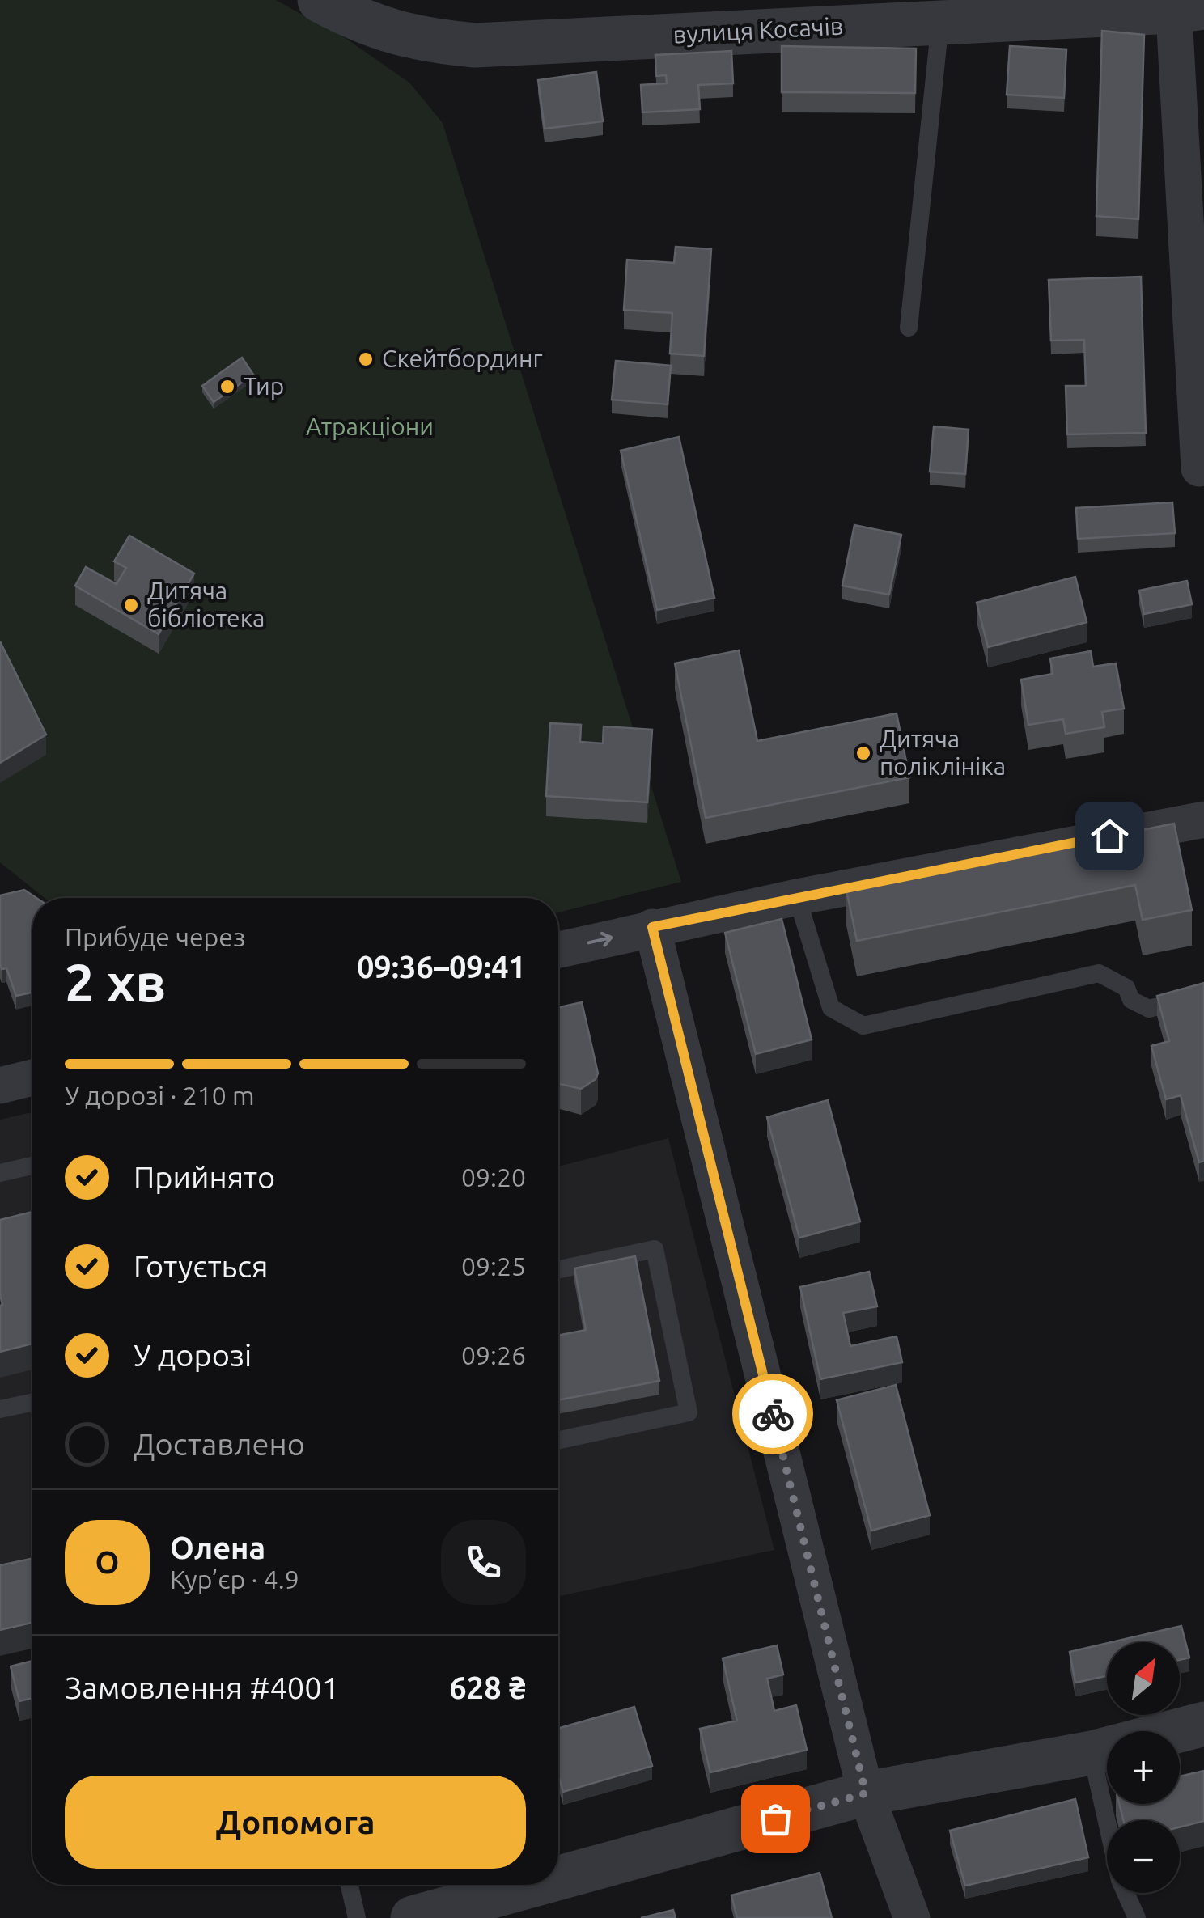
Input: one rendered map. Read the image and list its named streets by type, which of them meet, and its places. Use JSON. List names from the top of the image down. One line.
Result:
{"streets":{"street":["вулиця Косачів"]},"parks":["Атракціони"],"places":["Скейтбординг","Тир","Дитяча бібліотека","Дитяча поліклініка"],"north":"top right","page":{"heading":["2 хв","Прибуде через","09:36–09:41"],"panel":["Олена","Кур’єр · 4.9","Замовлення #4001","628 ₴"],"bar":"У дорозі · 210 m","list":[["Прийнято","09:20"],["Готується","09:25"],["У дорозі","09:26"],"Доставлено"],"round":"О","map_buttons":["+","−"],"buttons":"Допомога"}}
